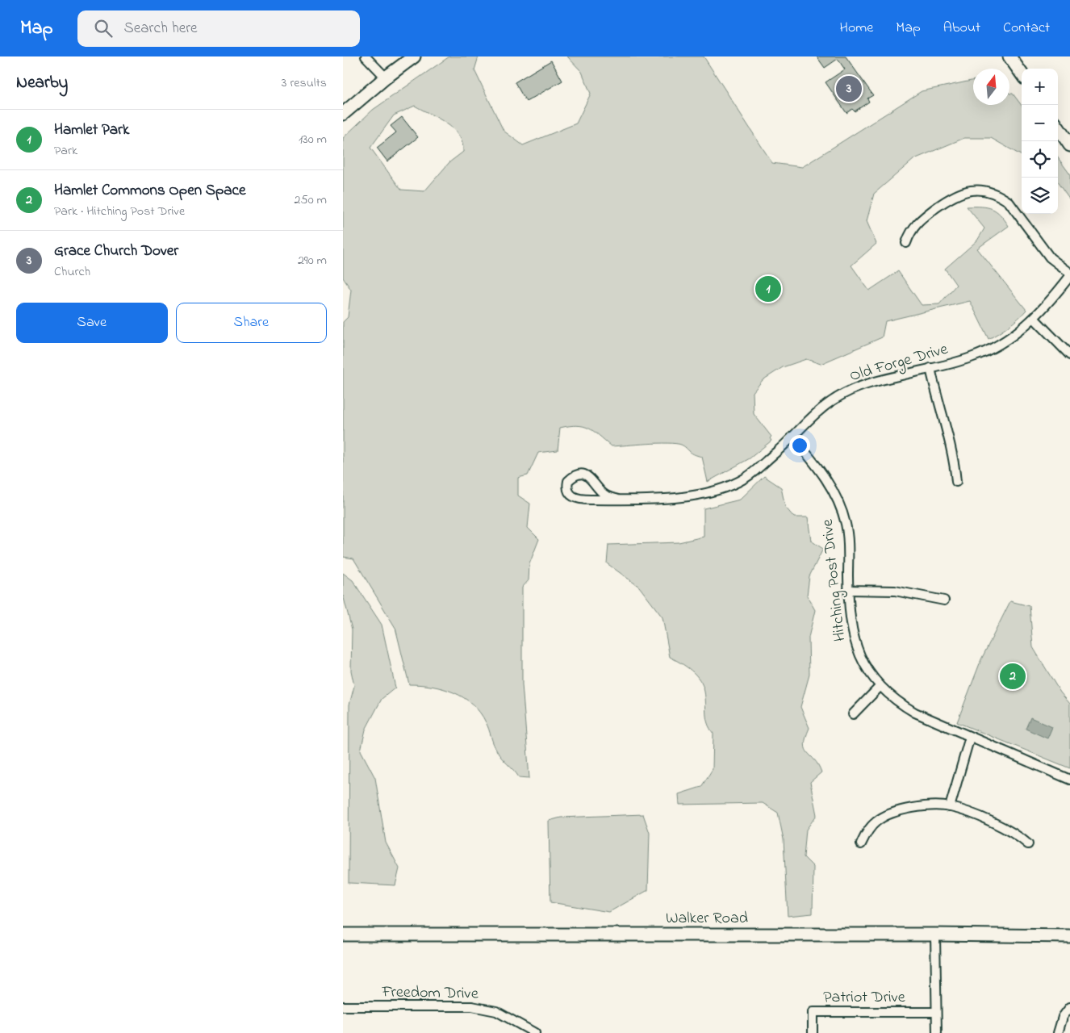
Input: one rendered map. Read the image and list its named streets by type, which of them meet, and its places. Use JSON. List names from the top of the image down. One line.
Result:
{"streets":{"street":["Old Forge Drive","Hitching Post Drive","Walker Road","Freedom Drive","Patriot Drive"]},"crossings":[["Old Forge Drive","Hitching Post Drive"]],"north":"top","page":{"header":"Map","search":"Search here","nav":["Home","Map","About","Contact"],"heading":["Nearby","3 results"],"map_buttons":["+","−"],"pins":["3","1","2"],"list":[{"mark":"1","name":"Hamlet Park","note":"Park","value":"130 m"},{"mark":"2","name":"Hamlet Commons Open Space","note":"Park · Hitching Post Drive","value":"250 m"},{"mark":"3","name":"Grace Church Dover","note":"Church","value":"290 m"}],"buttons":["Save","Share"]}}
